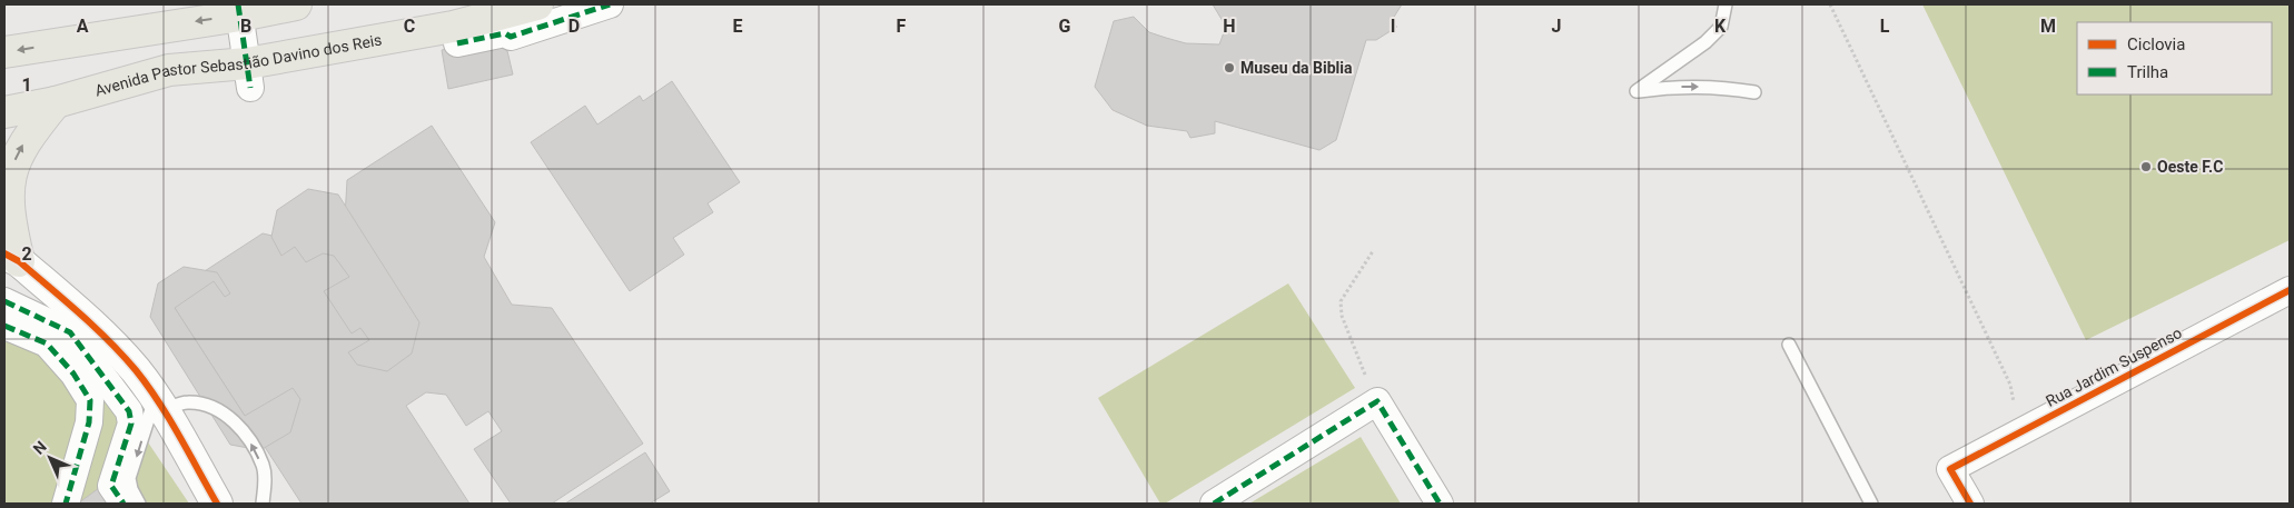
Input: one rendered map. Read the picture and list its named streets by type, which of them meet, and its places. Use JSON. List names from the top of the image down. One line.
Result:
{"streets":{"main road":["Avenida Pastor Sebastião Davino dos Reis"],"street":["Rua Jardim Suspenso"]},"places":["Museu da Biblia","Oeste F.C"],"legend":["Ciclovia","Trilha"],"north":"top left","grid":{"columns":["A","B","C","D","E","F","G","H","I","J","K","L","M"],"rows":["1","2"]}}
